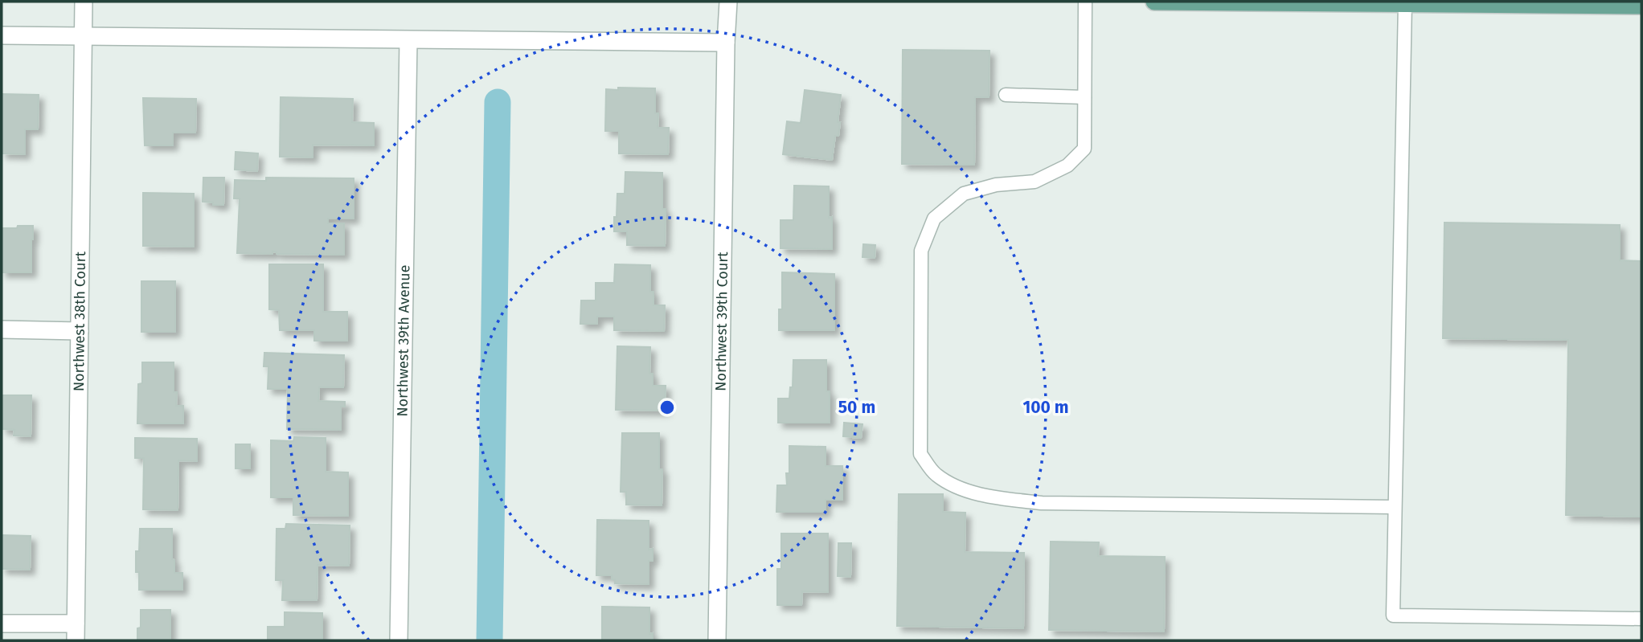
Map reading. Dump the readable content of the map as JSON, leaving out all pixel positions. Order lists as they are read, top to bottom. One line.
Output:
{"streets":{"street":["Northwest 38th Court","Northwest 39th Court","Northwest 39th Avenue"]},"rings":["50 m","100 m"]}
